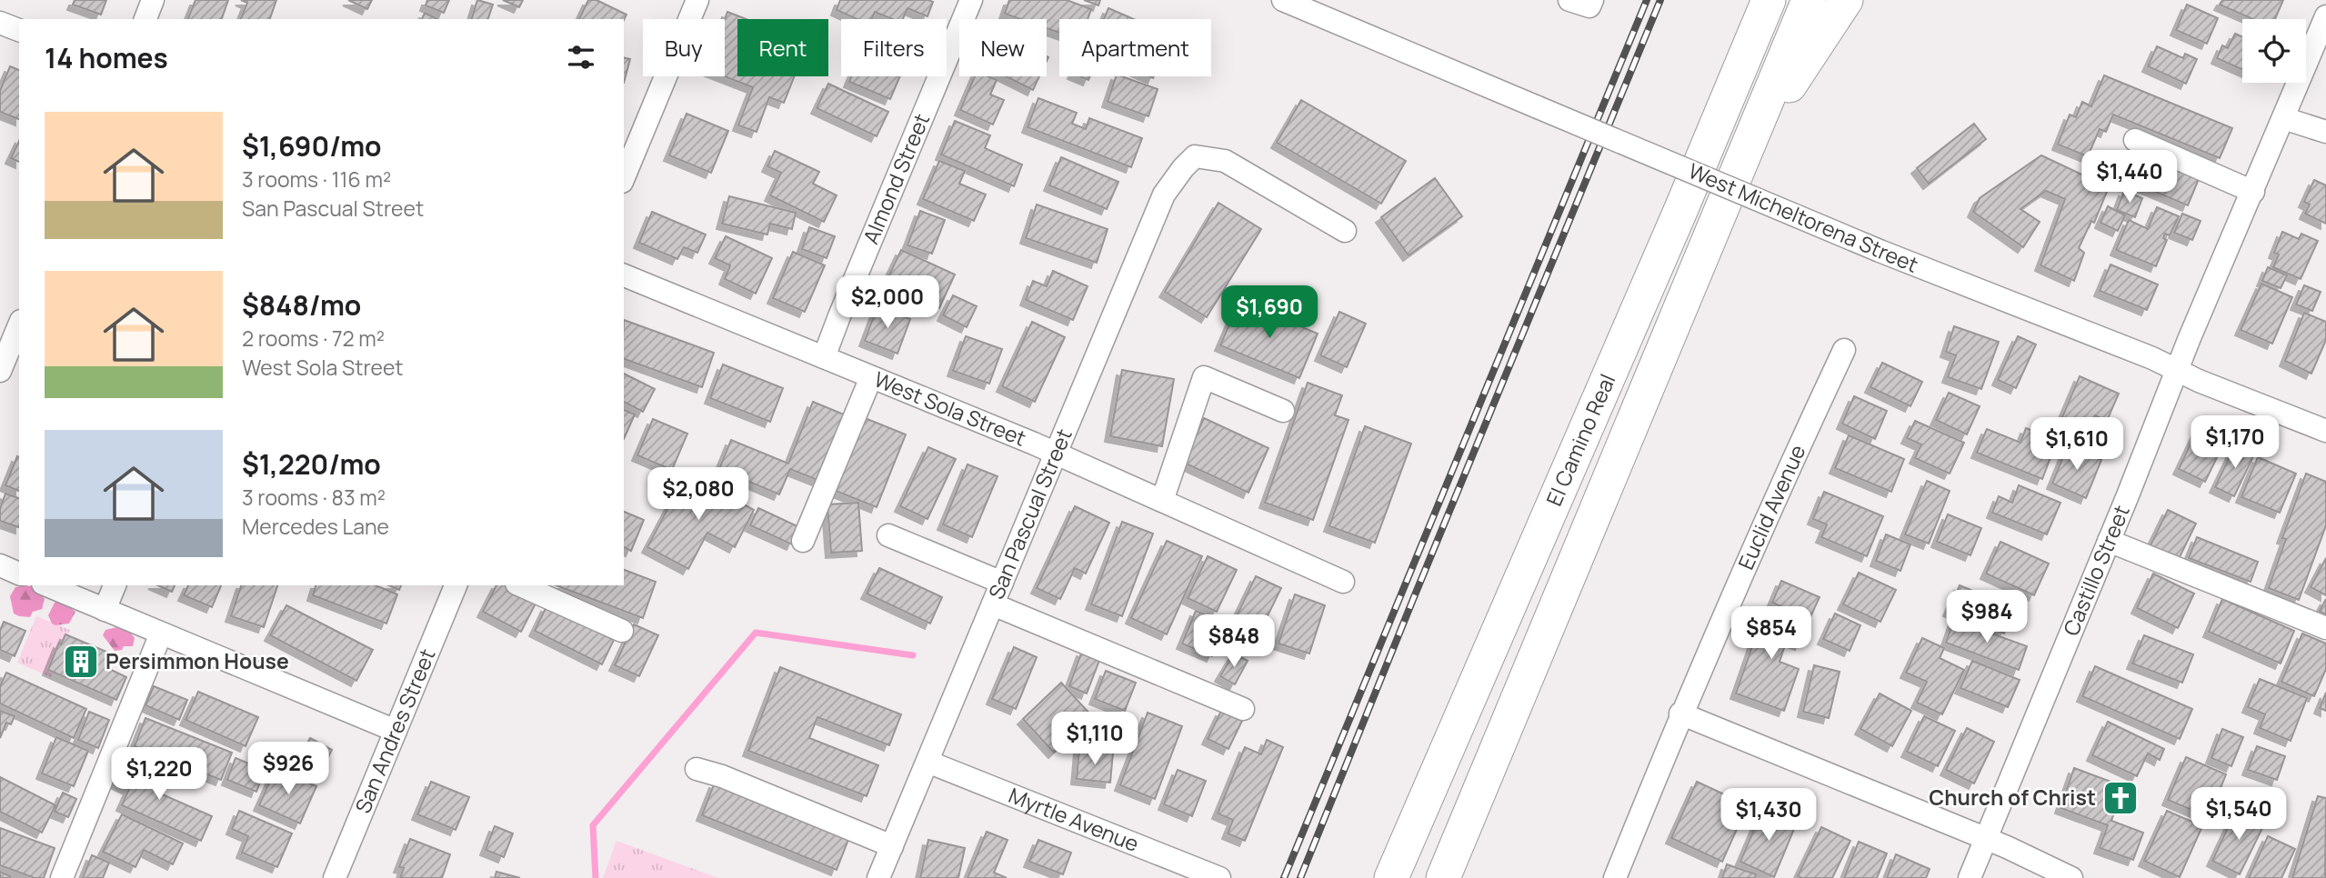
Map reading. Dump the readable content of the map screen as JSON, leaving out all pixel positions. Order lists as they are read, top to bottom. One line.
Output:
{"streets":{"highway":["El Camino Real"],"street":["Almond Street","West Micheltorena Street","West Sola Street","Euclid Avenue","San Pascual Street","Castillo Street","San Andres Street","Myrtle Avenue"]},"crossings":[["Almond Street","West Sola Street"],["West Micheltorena Street","Castillo Street"],["West Sola Street","San Pascual Street"],["San Pascual Street","Myrtle Avenue"]],"places":{"building":["Persimmon House"],"church":["Church of Christ"]},"page":{"chip":["Buy","Rent","Filters","New","Apartment"],"heading":"14 homes","list":[{"name":"$1,690/mo","note":"3 rooms · 116 m² · San Pascual Street"},{"name":"$848/mo","note":"2 rooms · 72 m² · West Sola Street"},{"name":"$1,220/mo","note":"3 rooms · 83 m² · Mercedes Lane"}],"price":["$1,440","$2,000","$1,690","$1,170","$1,610","$2,080","$984","$854","$848","$1,110","$926","$1,220","$1,540","$1,430"]}}
